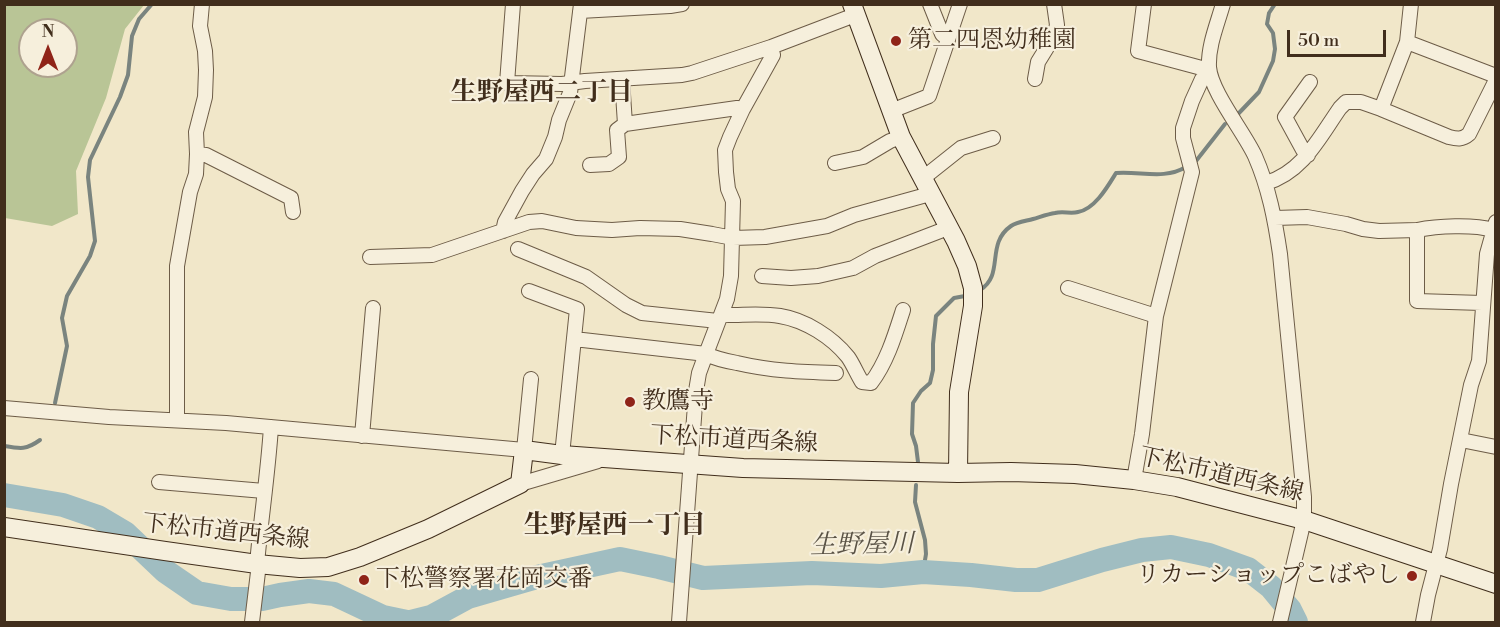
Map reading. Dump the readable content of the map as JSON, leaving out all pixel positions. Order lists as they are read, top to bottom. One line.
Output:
{"streets":{"street":["下松市道西条線"]},"districts":["生野屋西二丁目","生野屋西一丁目"],"water":["生野屋川"],"places":["第二四恩幼稚園","教鷹寺","リカーショップこばやし","下松警察署花岡交番"],"scale_bar":"50 m","north":"top"}
